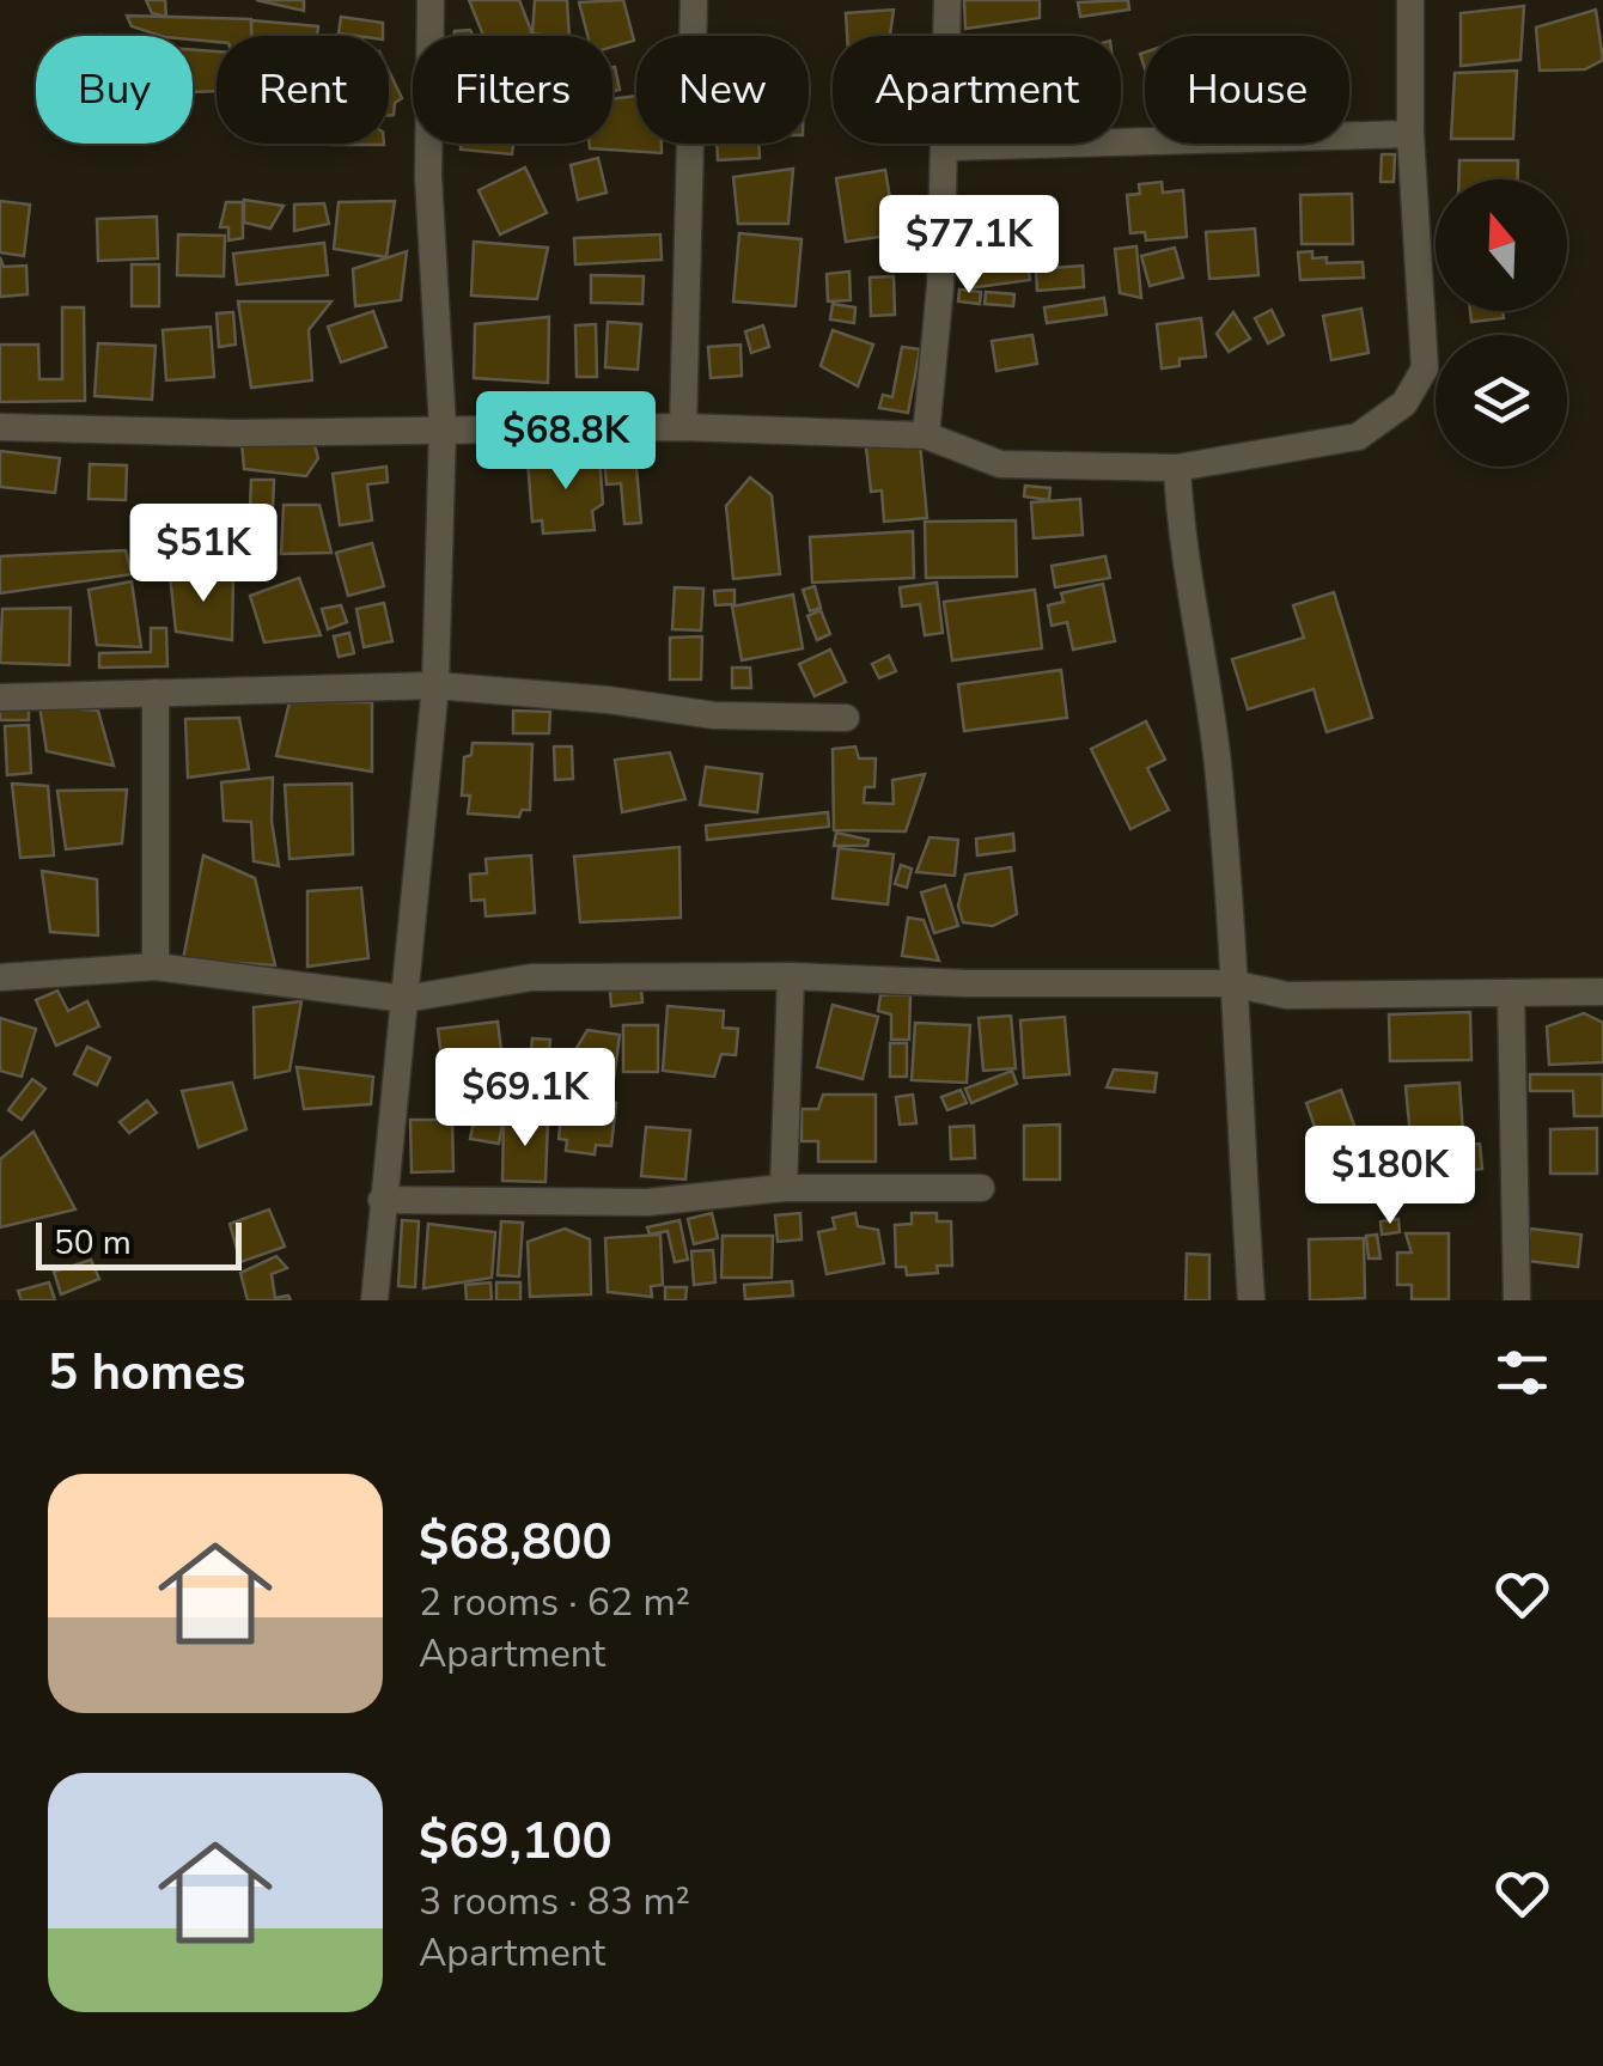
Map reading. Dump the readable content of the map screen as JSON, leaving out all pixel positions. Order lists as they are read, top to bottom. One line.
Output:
{"scale_bar":"50 m","north":"top","page":{"chip":["Buy","Rent","Filters","New","Apartment","House"],"price":["$77.1K","$68.8K","$51K","$69.1K","$180K"],"scale":"50 m","heading":"5 homes","list":[{"name":"$68,800","note":"2 rooms · 62 m² · Apartment"},{"name":"$69,100","note":"3 rooms · 83 m² · Apartment"}]}}
